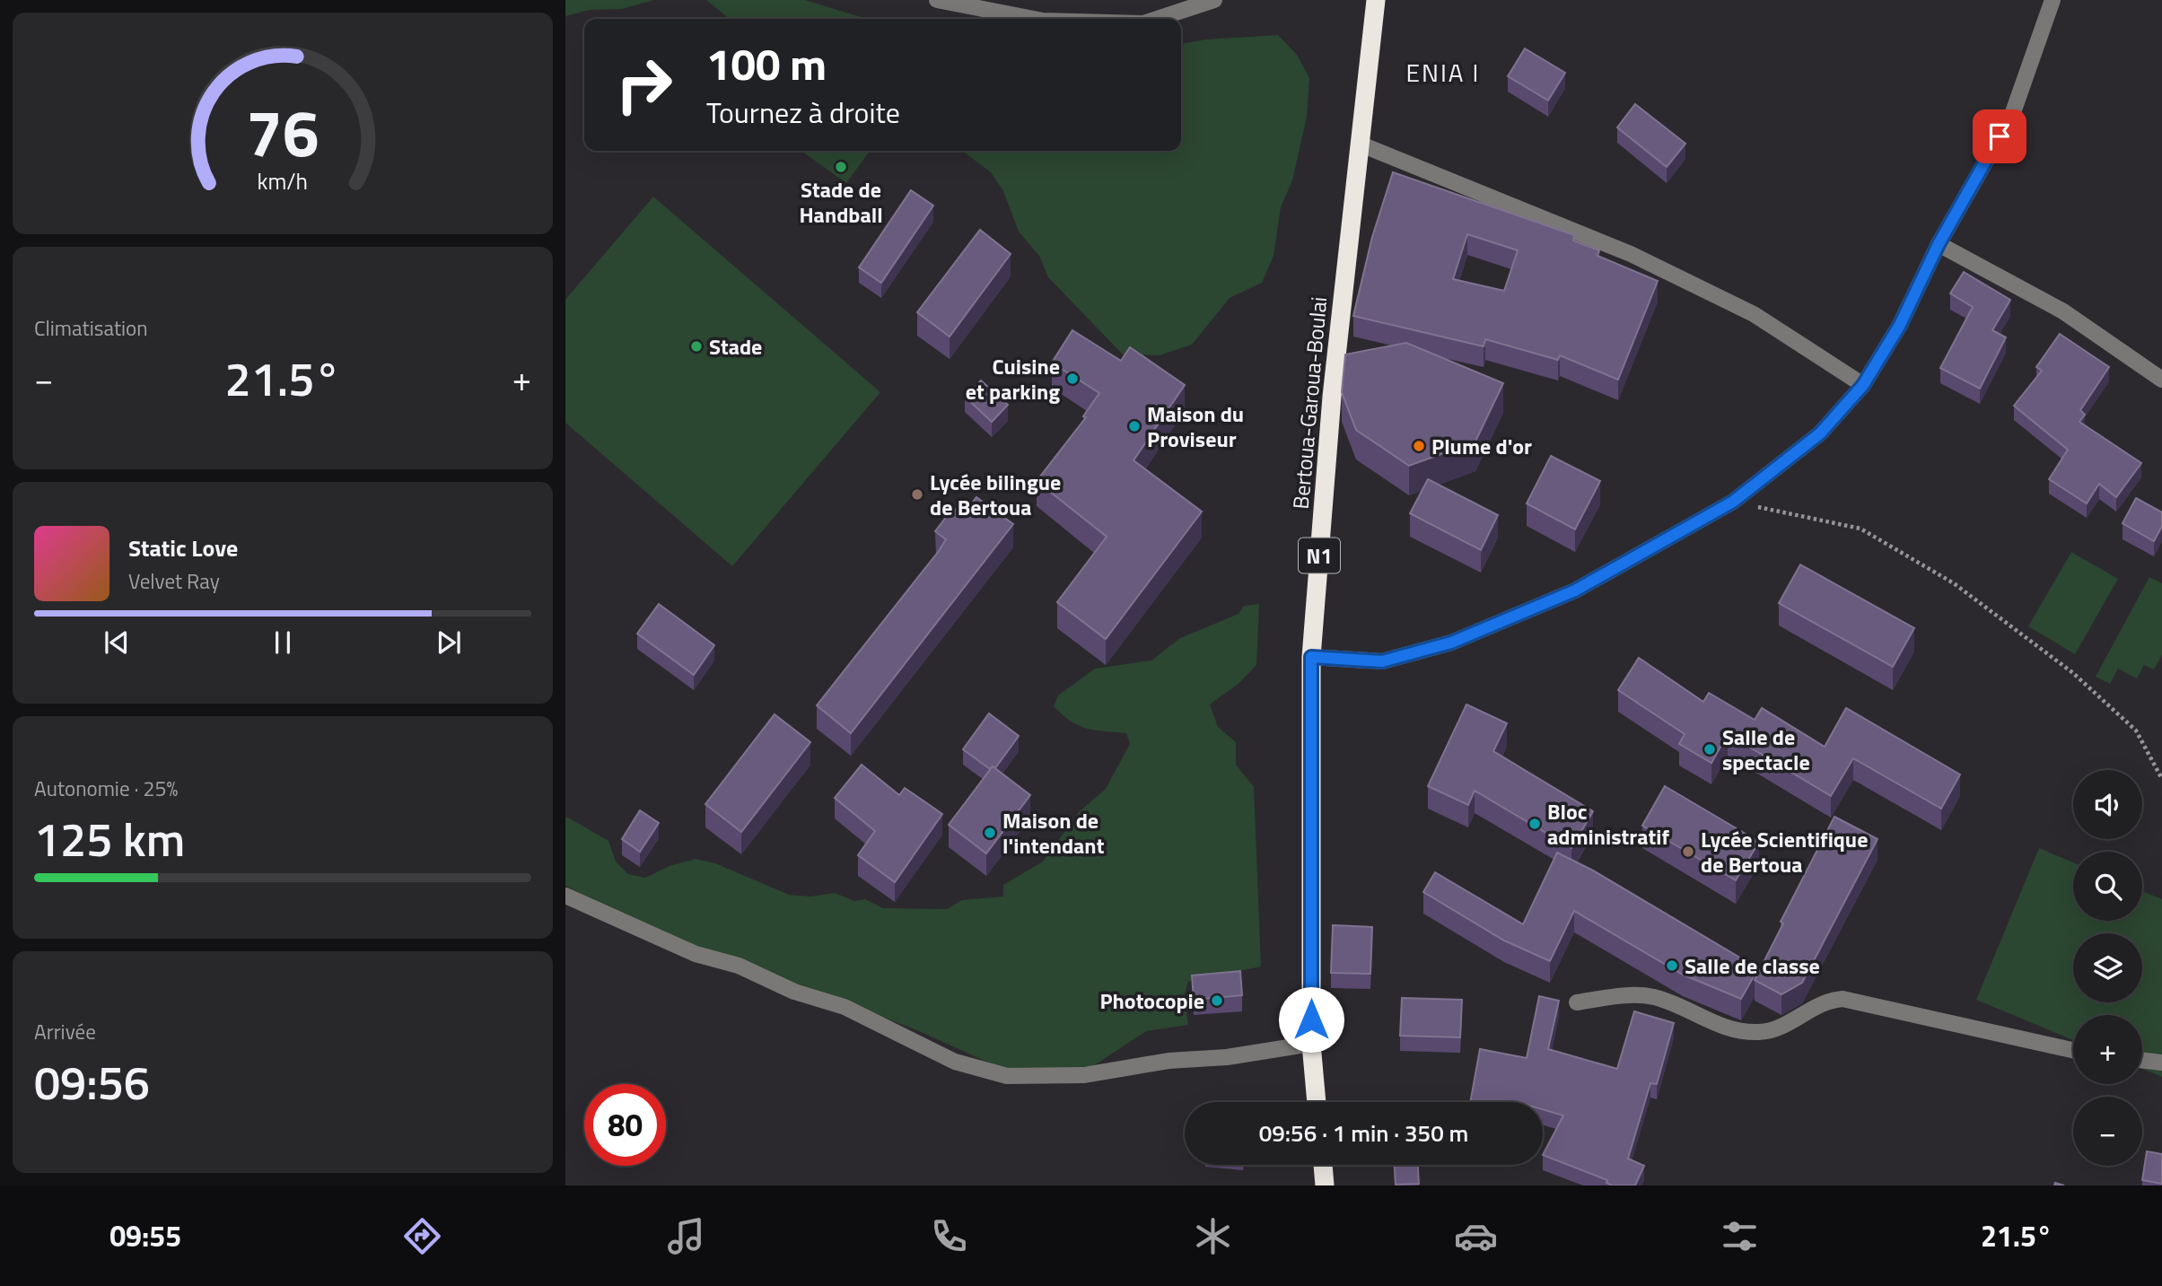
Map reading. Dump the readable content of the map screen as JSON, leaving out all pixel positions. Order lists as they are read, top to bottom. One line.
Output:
{"streets":{"highway":["Bertoua-Garoua-Boulai","N1"]},"districts":["ENIA I"],"places":["Stade de Handball","Stade","Cuisine et parking","Maison du Proviseur","Plume d'or","Lycée bilingue de Bertoua","Salle de spectacle","Bloc administratif","Maison de l'intendant","Lycée Scientifique de Bertoua","Salle de classe","Photocopie"],"page":{"turn":["100 m","Tournez à droite"],"tile":["Climatisation",["Autonomie · 25%","125 km"],["Arrivée","09:56"]],"heat":["−","21.5°","+"],"song":["Static Love","Velvet Ray"],"map_buttons":["+","−"],"limit":"80","trip":"09:56 · 1 min · 350 m","tabs":["09:55","21.5°"],"gauge":["76","km/h"]}}
